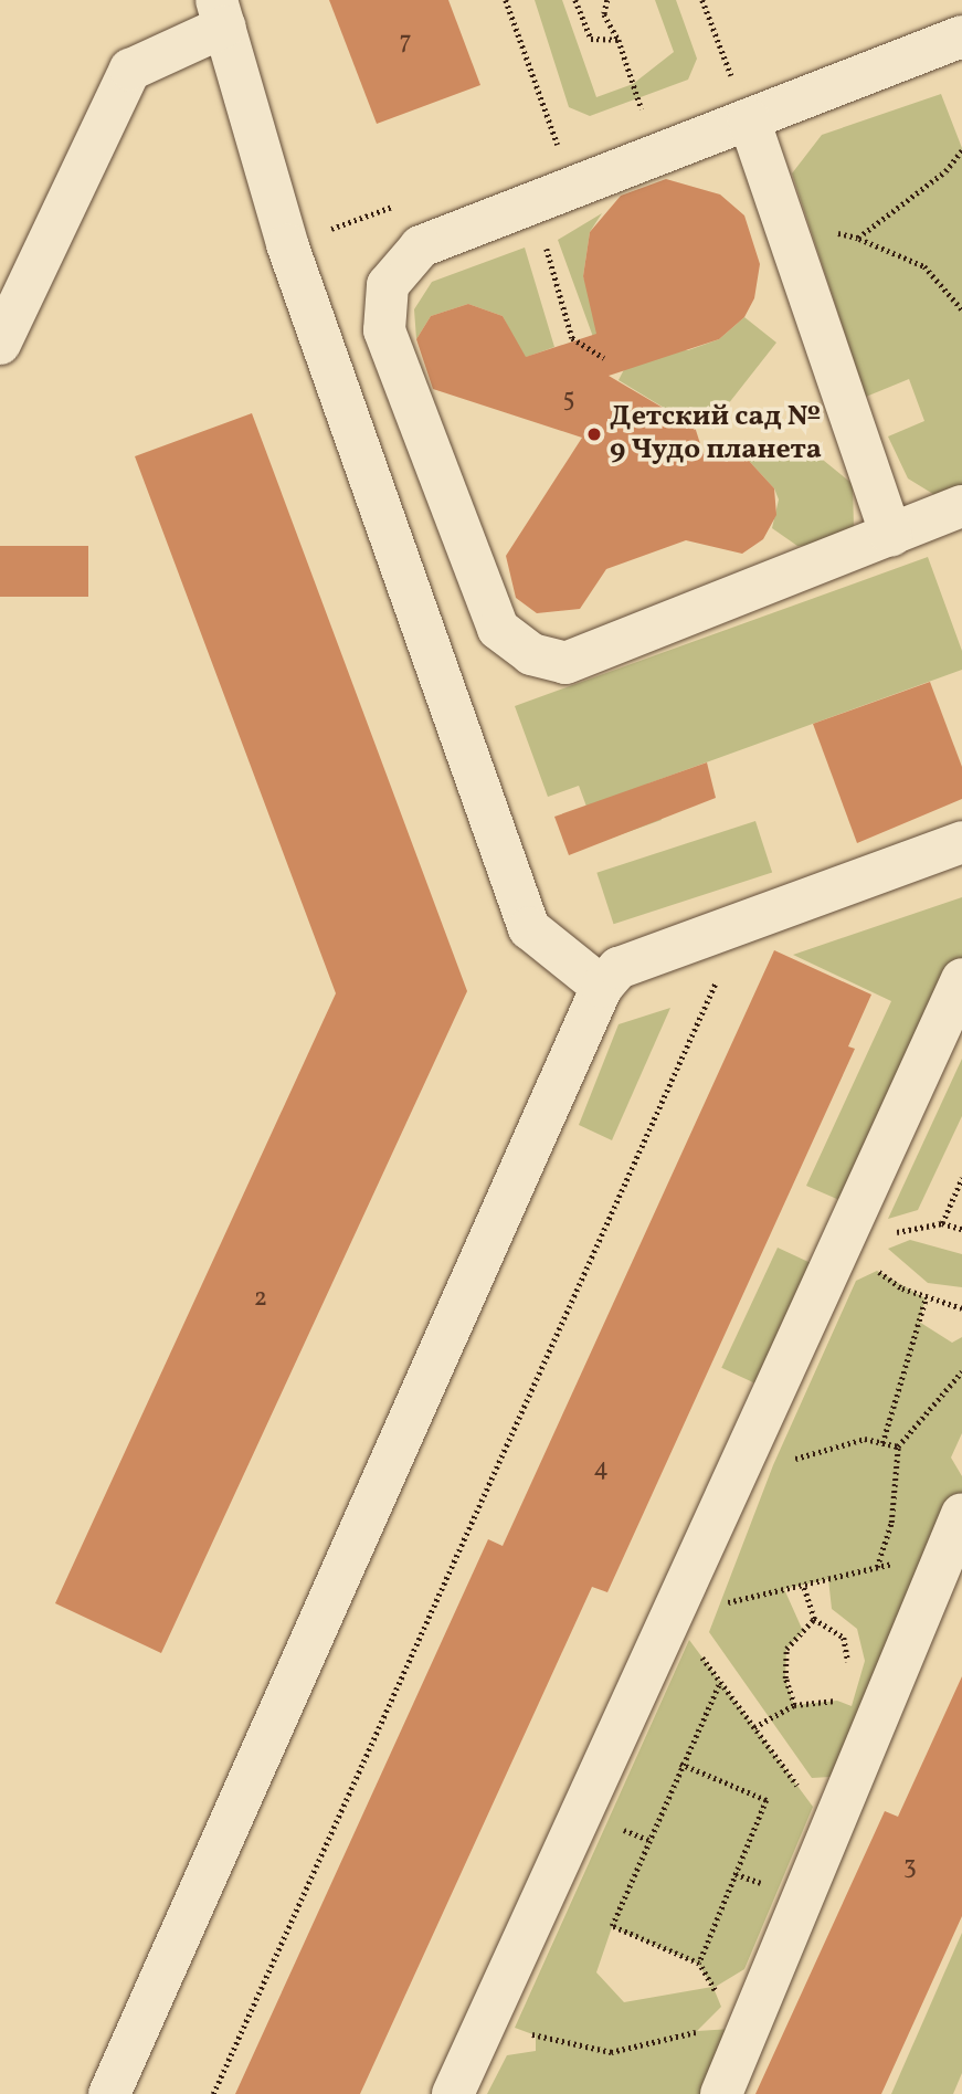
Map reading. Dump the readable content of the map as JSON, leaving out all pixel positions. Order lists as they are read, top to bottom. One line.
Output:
{"places":["Детский сад № 9 Чудо планета"],"house_numbers":["7","5","2","4","3"]}
